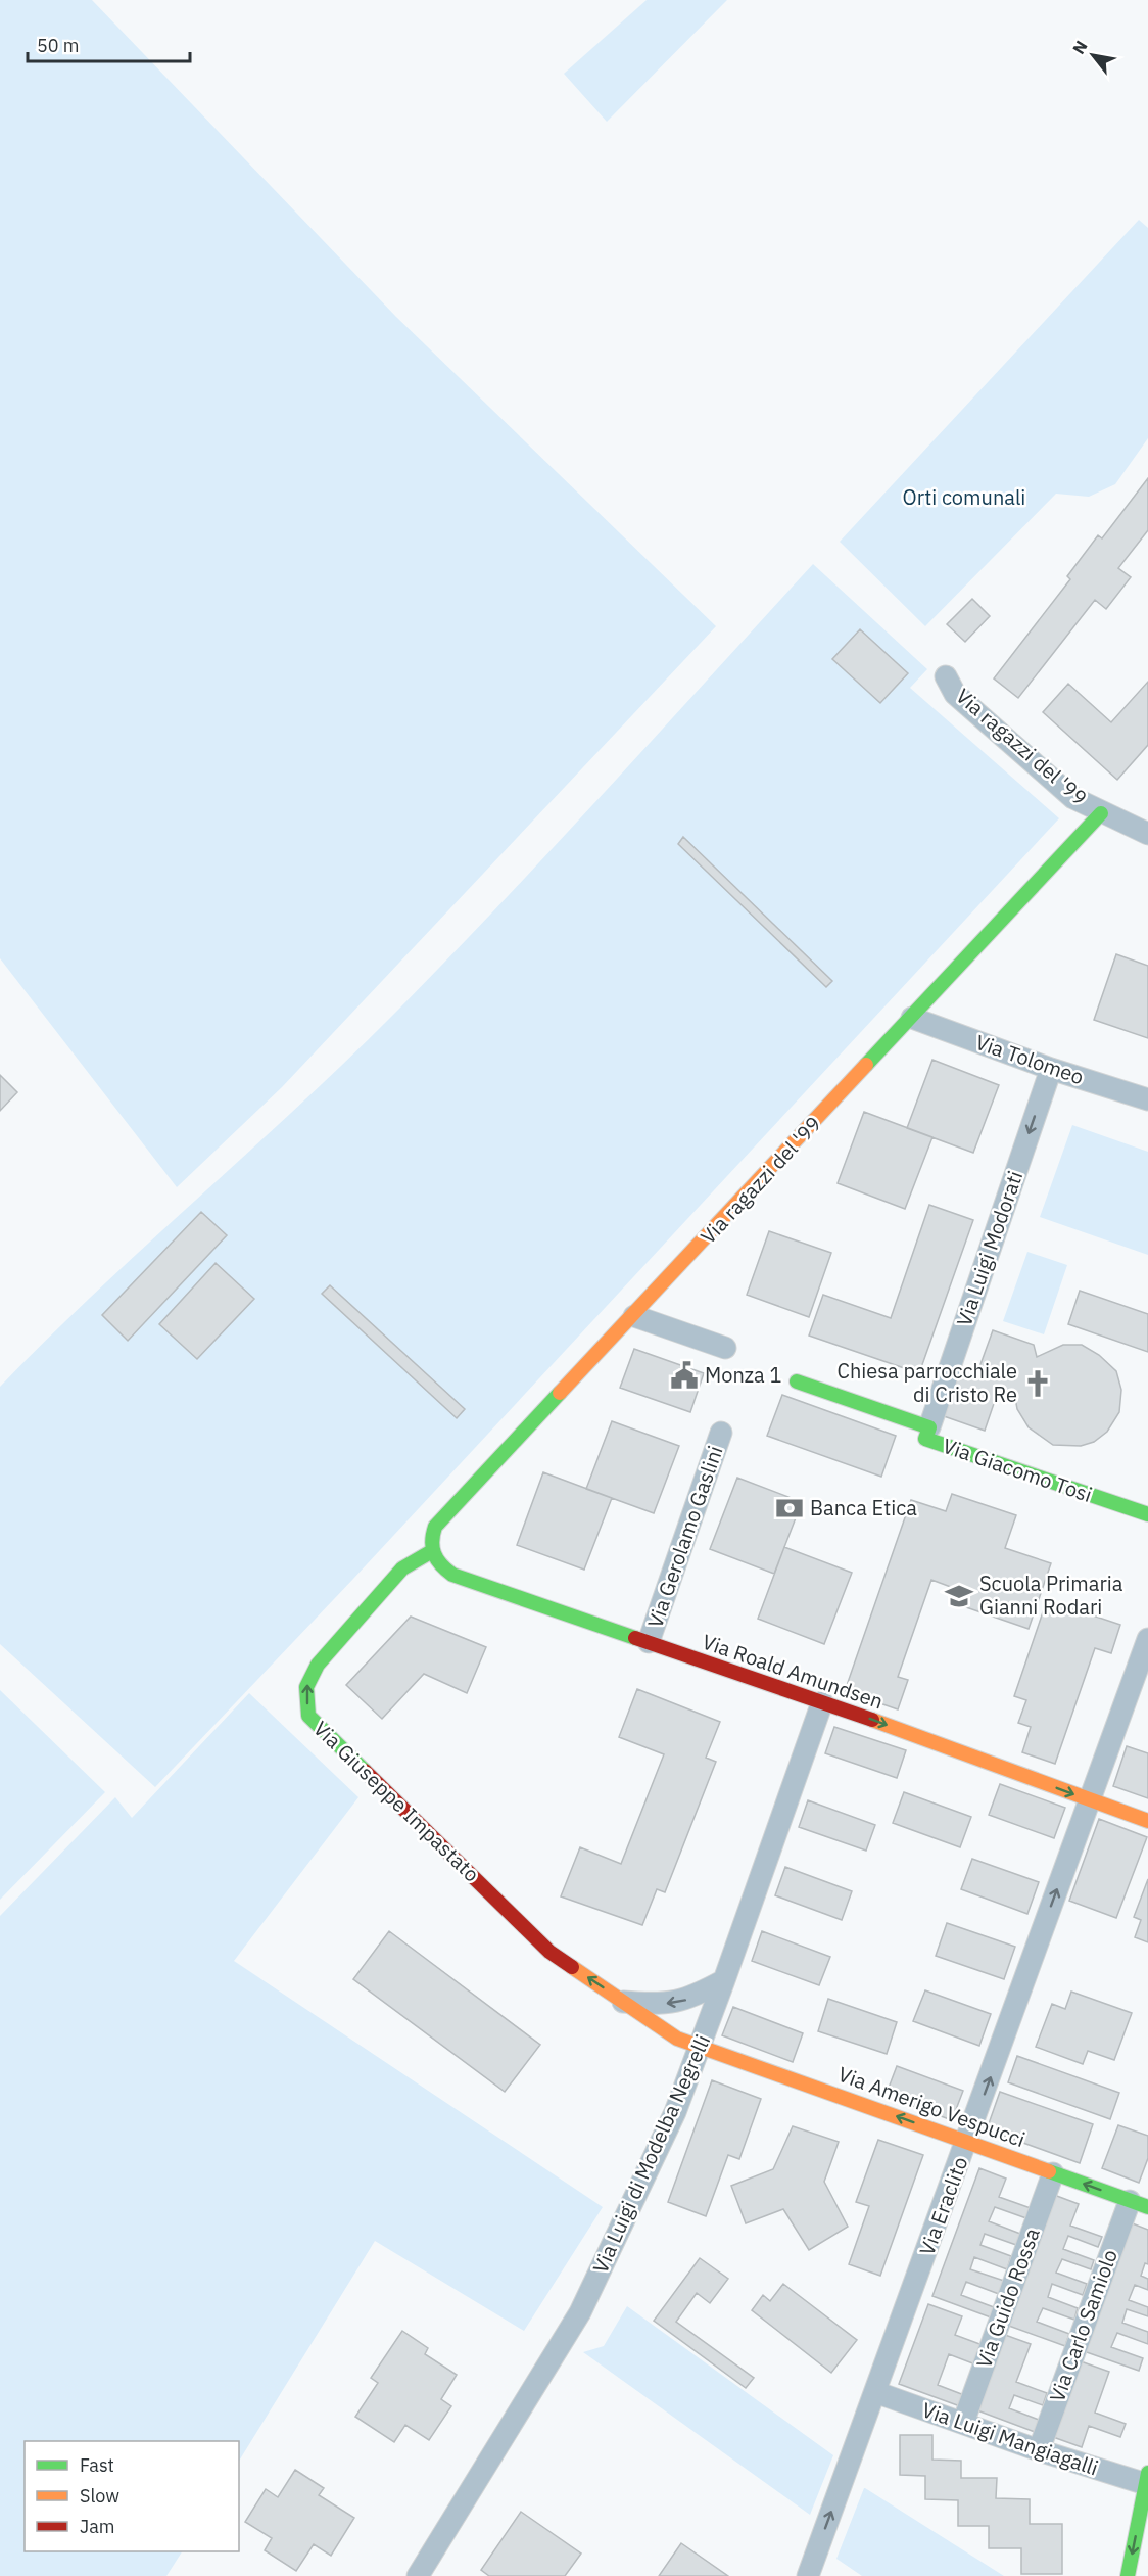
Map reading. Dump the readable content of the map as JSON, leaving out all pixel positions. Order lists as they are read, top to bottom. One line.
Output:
{"streets":{"street":["Via ragazzi del '99","Via Tolomeo","Via Luigi Modorati","Via Giacomo Tosi","Via Gerolamo Gaslini","Via Roald Amundsen","Via Giuseppe Impastato","Via Amerigo Vespucci","Via Luigi di Modelba Negrelli","Via Eraclito","Via Guido Rossa","Via Carlo Samiolo","Via Luigi Mangiagalli"]},"crossings":[["Via ragazzi del '99","Via Tolomeo"],["Via ragazzi del '99","Via Roald Amundsen"],["Via ragazzi del '99","Via Giuseppe Impastato"],["Via Tolomeo","Via Luigi Modorati"],["Via Luigi Modorati","Via Giacomo Tosi"],["Via Gerolamo Gaslini","Via Roald Amundsen"],["Via Roald Amundsen","Via Giuseppe Impastato"],["Via Roald Amundsen","Via Luigi di Modelba Negrelli"],["Via Roald Amundsen","Via Eraclito"],["Via Giuseppe Impastato","Via Amerigo Vespucci"],["Via Giuseppe Impastato","Via Luigi di Modelba Negrelli"],["Via Amerigo Vespucci","Via Luigi di Modelba Negrelli"],["Via Amerigo Vespucci","Via Eraclito"],["Via Amerigo Vespucci","Via Guido Rossa"],["Via Amerigo Vespucci","Via Carlo Samiolo"],["Via Eraclito","Via Luigi Mangiagalli"],["Via Guido Rossa","Via Luigi Mangiagalli"],["Via Carlo Samiolo","Via Luigi Mangiagalli"]],"one_way":["Via Luigi Modorati","Via Roald Amundsen","Via Amerigo Vespucci","Via Eraclito"],"parks":["Orti comunali"],"places":{"public building":["Monza 1"],"church":["Chiesa parrocchiale di Cristo Re"],"bank":["Banca Etica"],"school or university":["Scuola Primaria Gianni Rodari"]},"legend":["Fast","Slow","Jam"],"scale_bar":"50 m","north":"top left"}
